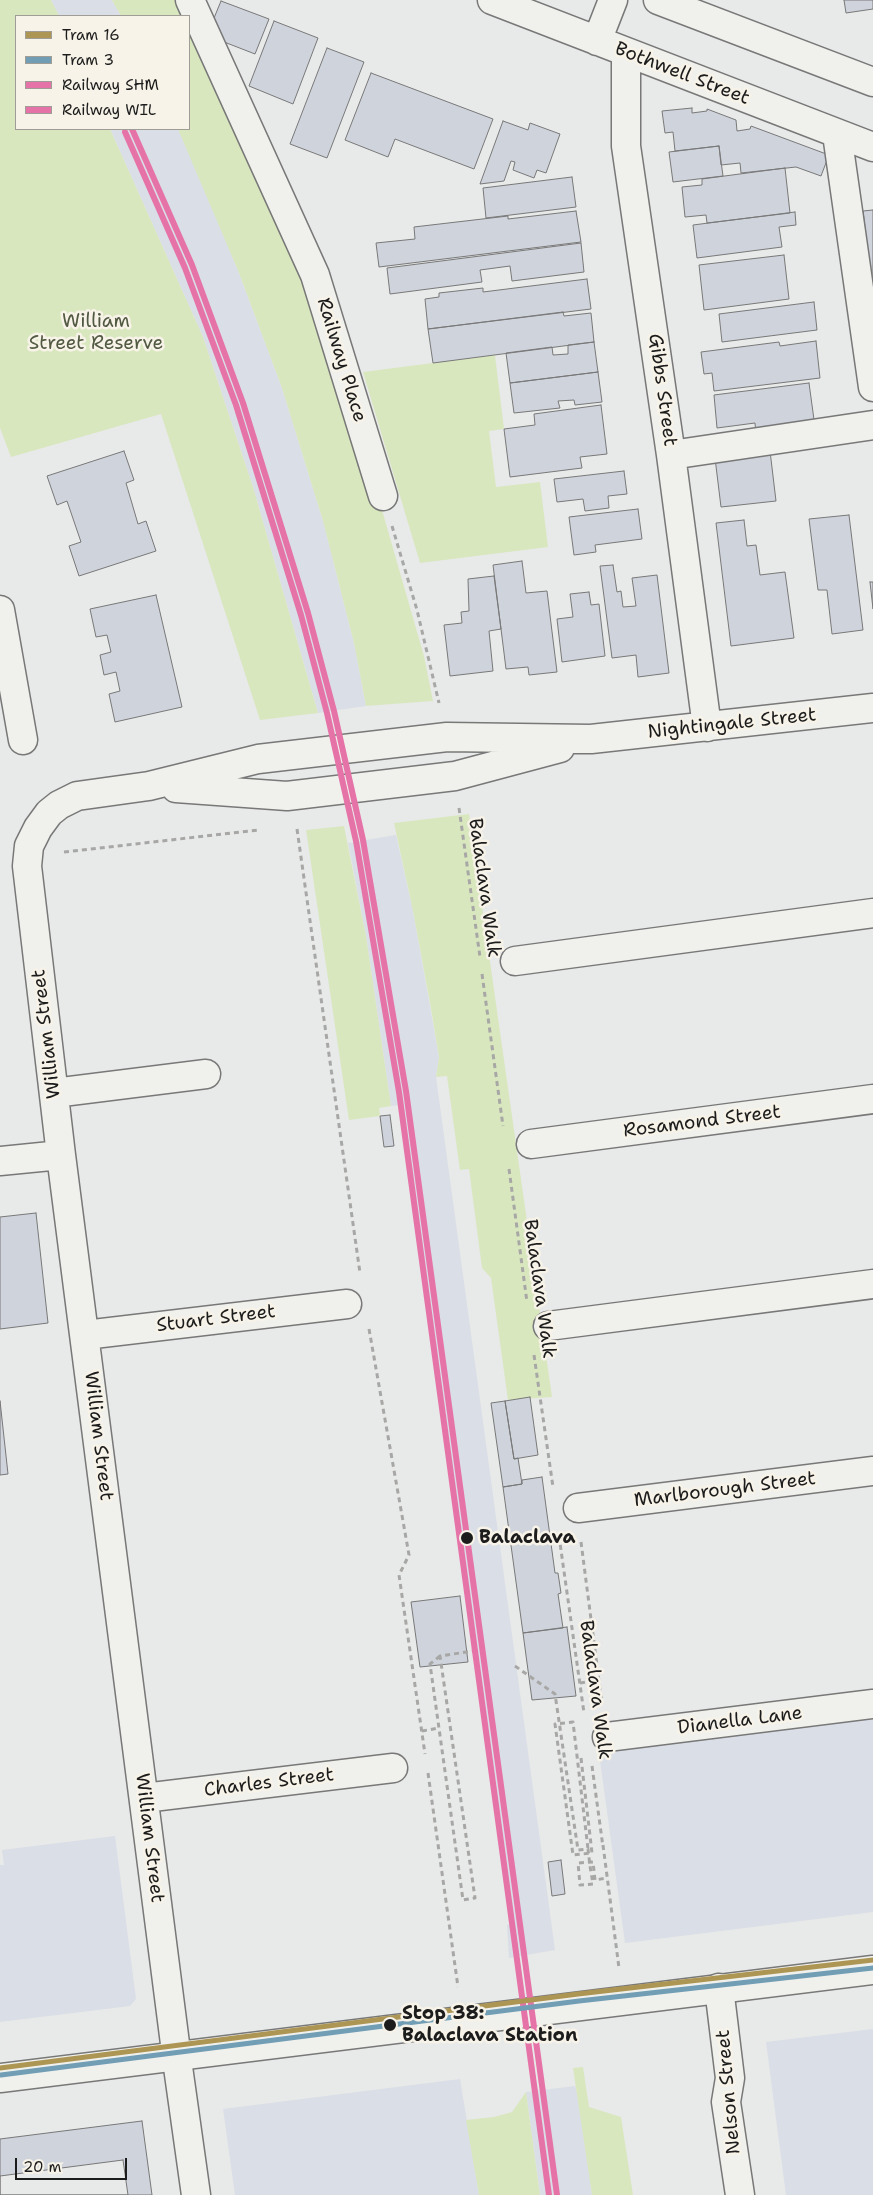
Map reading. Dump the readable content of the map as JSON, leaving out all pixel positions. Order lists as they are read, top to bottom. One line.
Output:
{"streets":{"street":["Bothwell Street","Railway Place","Gibbs Street","Nightingale Street","William Street","Rosamond Street","Stuart Street","Marlborough Street","Dianella Lane","Charles Street","Nelson Street"],"path":["Balaclava Walk"]},"crossings":[["Bothwell Street","Gibbs Street"],["Gibbs Street","Nightingale Street"],["Nightingale Street","Balaclava Walk"],["Nightingale Street","William Street"],["Balaclava Walk","Dianella Lane"],["William Street","Stuart Street"],["William Street","Charles Street"]],"parks":["William Street Reserve"],"places":["Balaclava","Stop 38: Balaclava Station"],"lines":["rail line SHM","rail line WIL","tram line 16","tram line 3"],"legend":["Tram 16","Tram 3","Railway SHM","Railway WIL"],"scale_bar":"20 m"}
